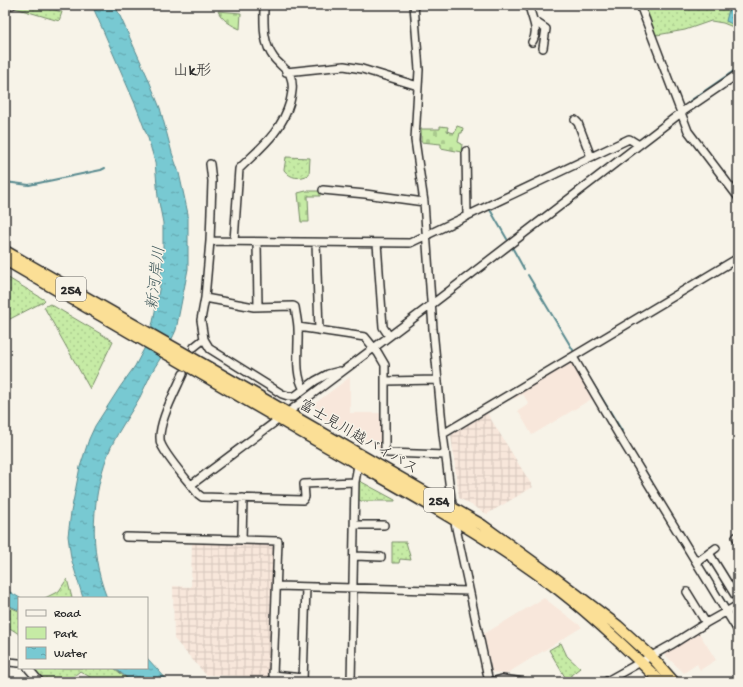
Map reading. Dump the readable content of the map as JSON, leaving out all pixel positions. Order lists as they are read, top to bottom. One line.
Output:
{"streets":{"highway":["254","富士見川越バイパス"]},"districts":["山k形"],"water":["新河岸川"],"legend":["Road","Park","Water"]}
